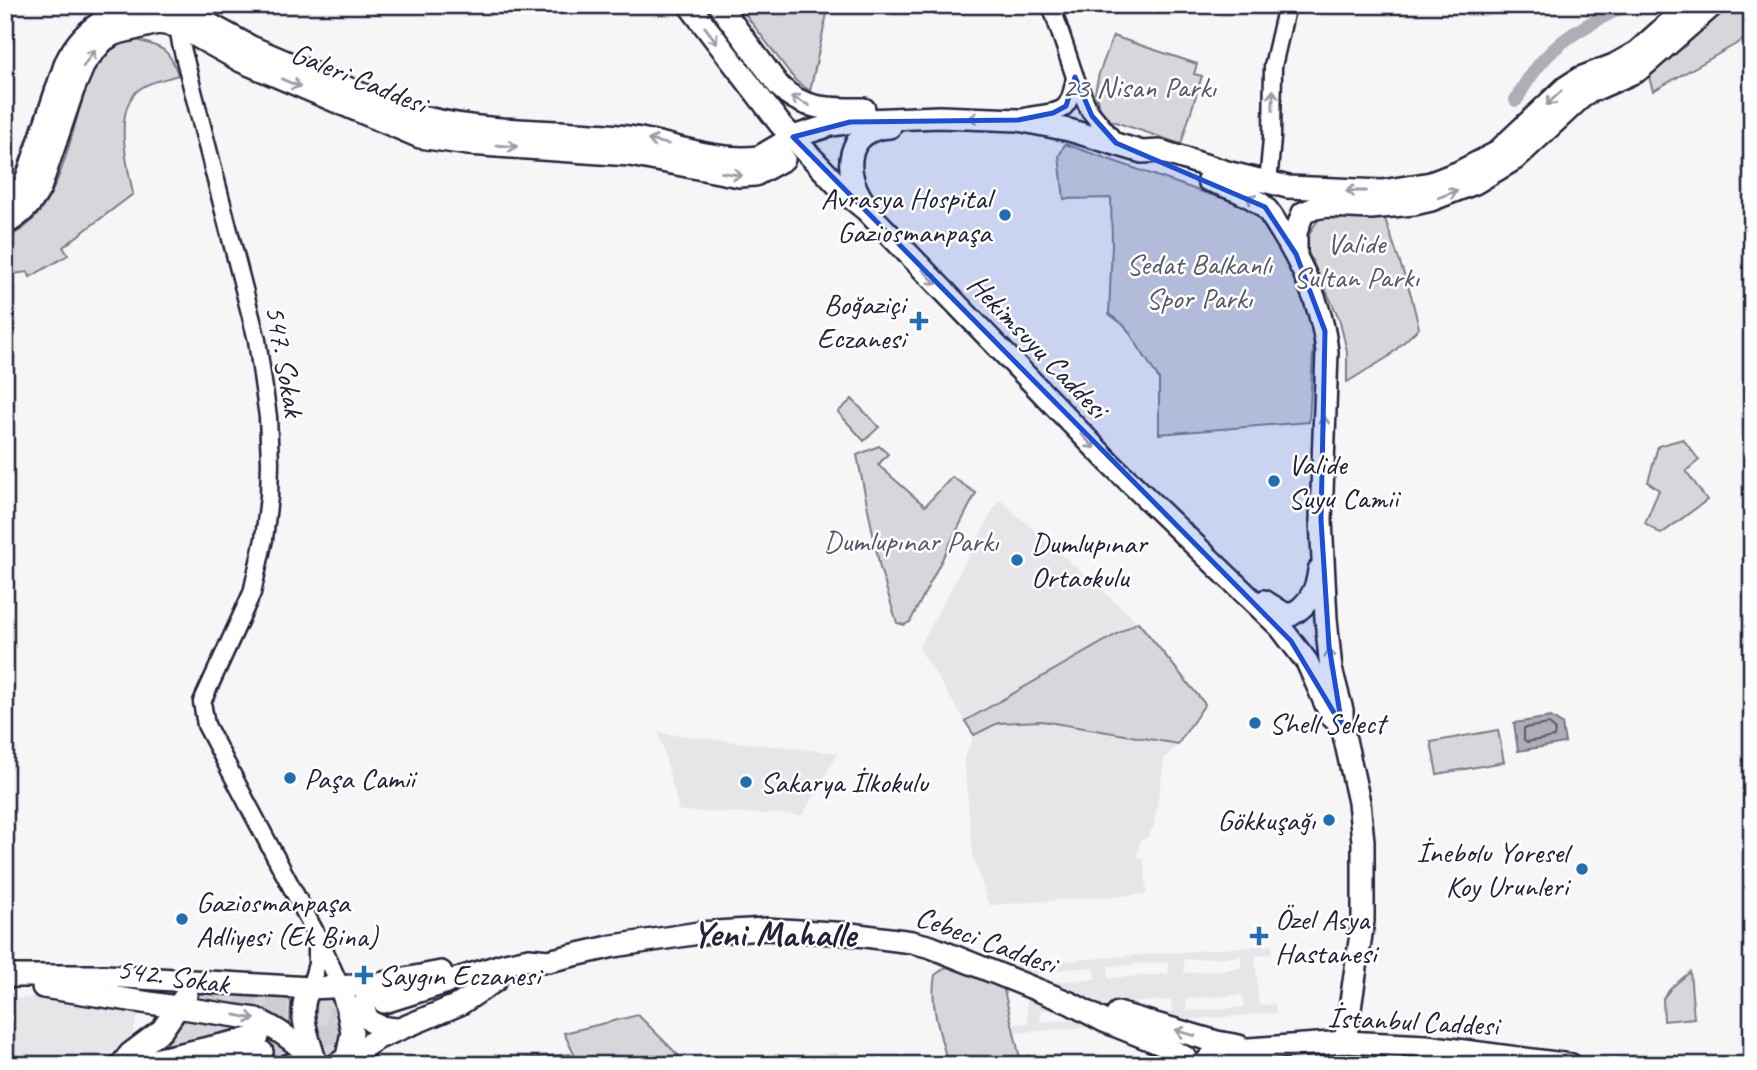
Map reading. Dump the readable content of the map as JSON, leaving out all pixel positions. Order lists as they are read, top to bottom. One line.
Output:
{"streets":{"main road":["Galeri Caddesi","Hekimsuyu Caddesi","Cebeci Caddesi","542. Sokak","İstanbul Caddesi"],"street":["547. Sokak"]},"crossings":[["Galeri Caddesi","Hekimsuyu Caddesi"],["Galeri Caddesi","547. Sokak"],["Hekimsuyu Caddesi","İstanbul Caddesi"],["Cebeci Caddesi","542. Sokak"],["Cebeci Caddesi","İstanbul Caddesi"]],"districts":["Yeni Mahalle"],"parks":["23 Nisan Parkı","Valide Sultan Parkı","Sedat Balkanlı Spor Parkı","Dumlupınar Parkı"],"places":{"other":["Avrasya Hospital Gaziosmanpaşa","Valide Suyu Camii","Dumlupınar Ortaokulu","Shell Select","Paşa Camii","Sakarya İlkokulu","Gökkuşağı","İnebolu Yoresel Koy Urunleri","Gaziosmanpaşa Adliyesi (Ek Bina)"],"health":["Boğaziçi Eczanesi","Özel Asya Hastanesi","Saygın Eczanesi"]}}
